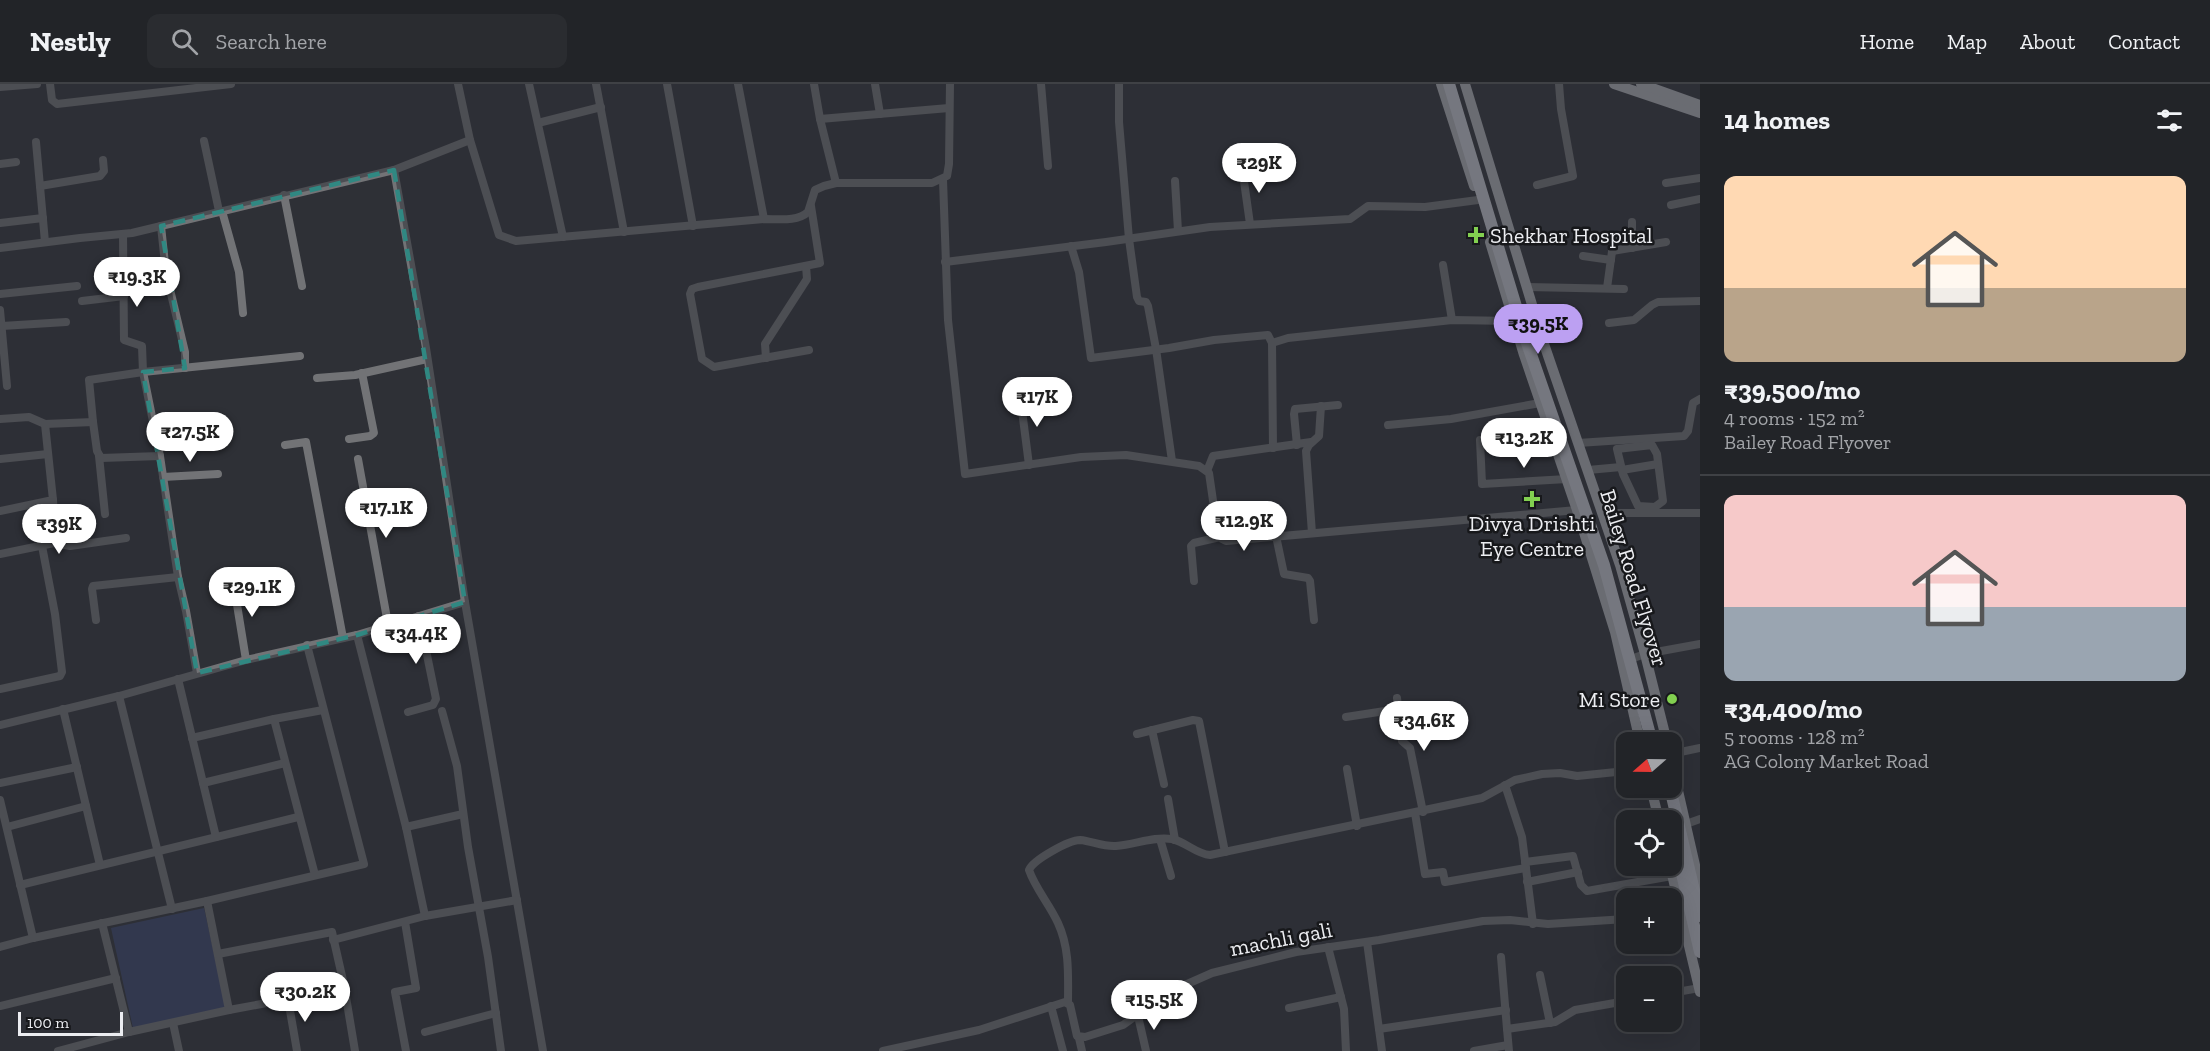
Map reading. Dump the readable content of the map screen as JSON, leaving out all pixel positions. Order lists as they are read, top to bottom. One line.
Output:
{"streets":{"highway":["Bailey Road Flyover"],"street":["machli gali"]},"places":{"health":["Shekhar Hospital","Divya Drishti Eye Centre"],"other":["Mi Store"]},"scale_bar":"100 m","north":"left","page":{"header":"Nestly","search":"Search here","nav":["Home","Map","About","Contact"],"heading":"14 homes","price":["₹29K","₹19.3K","₹39.5K","₹17K","₹27.5K","₹13.2K","₹17.1K","₹12.9K","₹39K","₹29.1K","₹34.4K","₹34.6K","₹30.2K","₹15.5K"],"list":[{"name":"₹39,500/mo","note":"4 rooms · 152 m² · Bailey Road Flyover"},{"name":"₹34,400/mo","note":"5 rooms · 128 m² · AG Colony Market Road"}],"map_buttons":["+","−"],"scale":"100 m"}}
